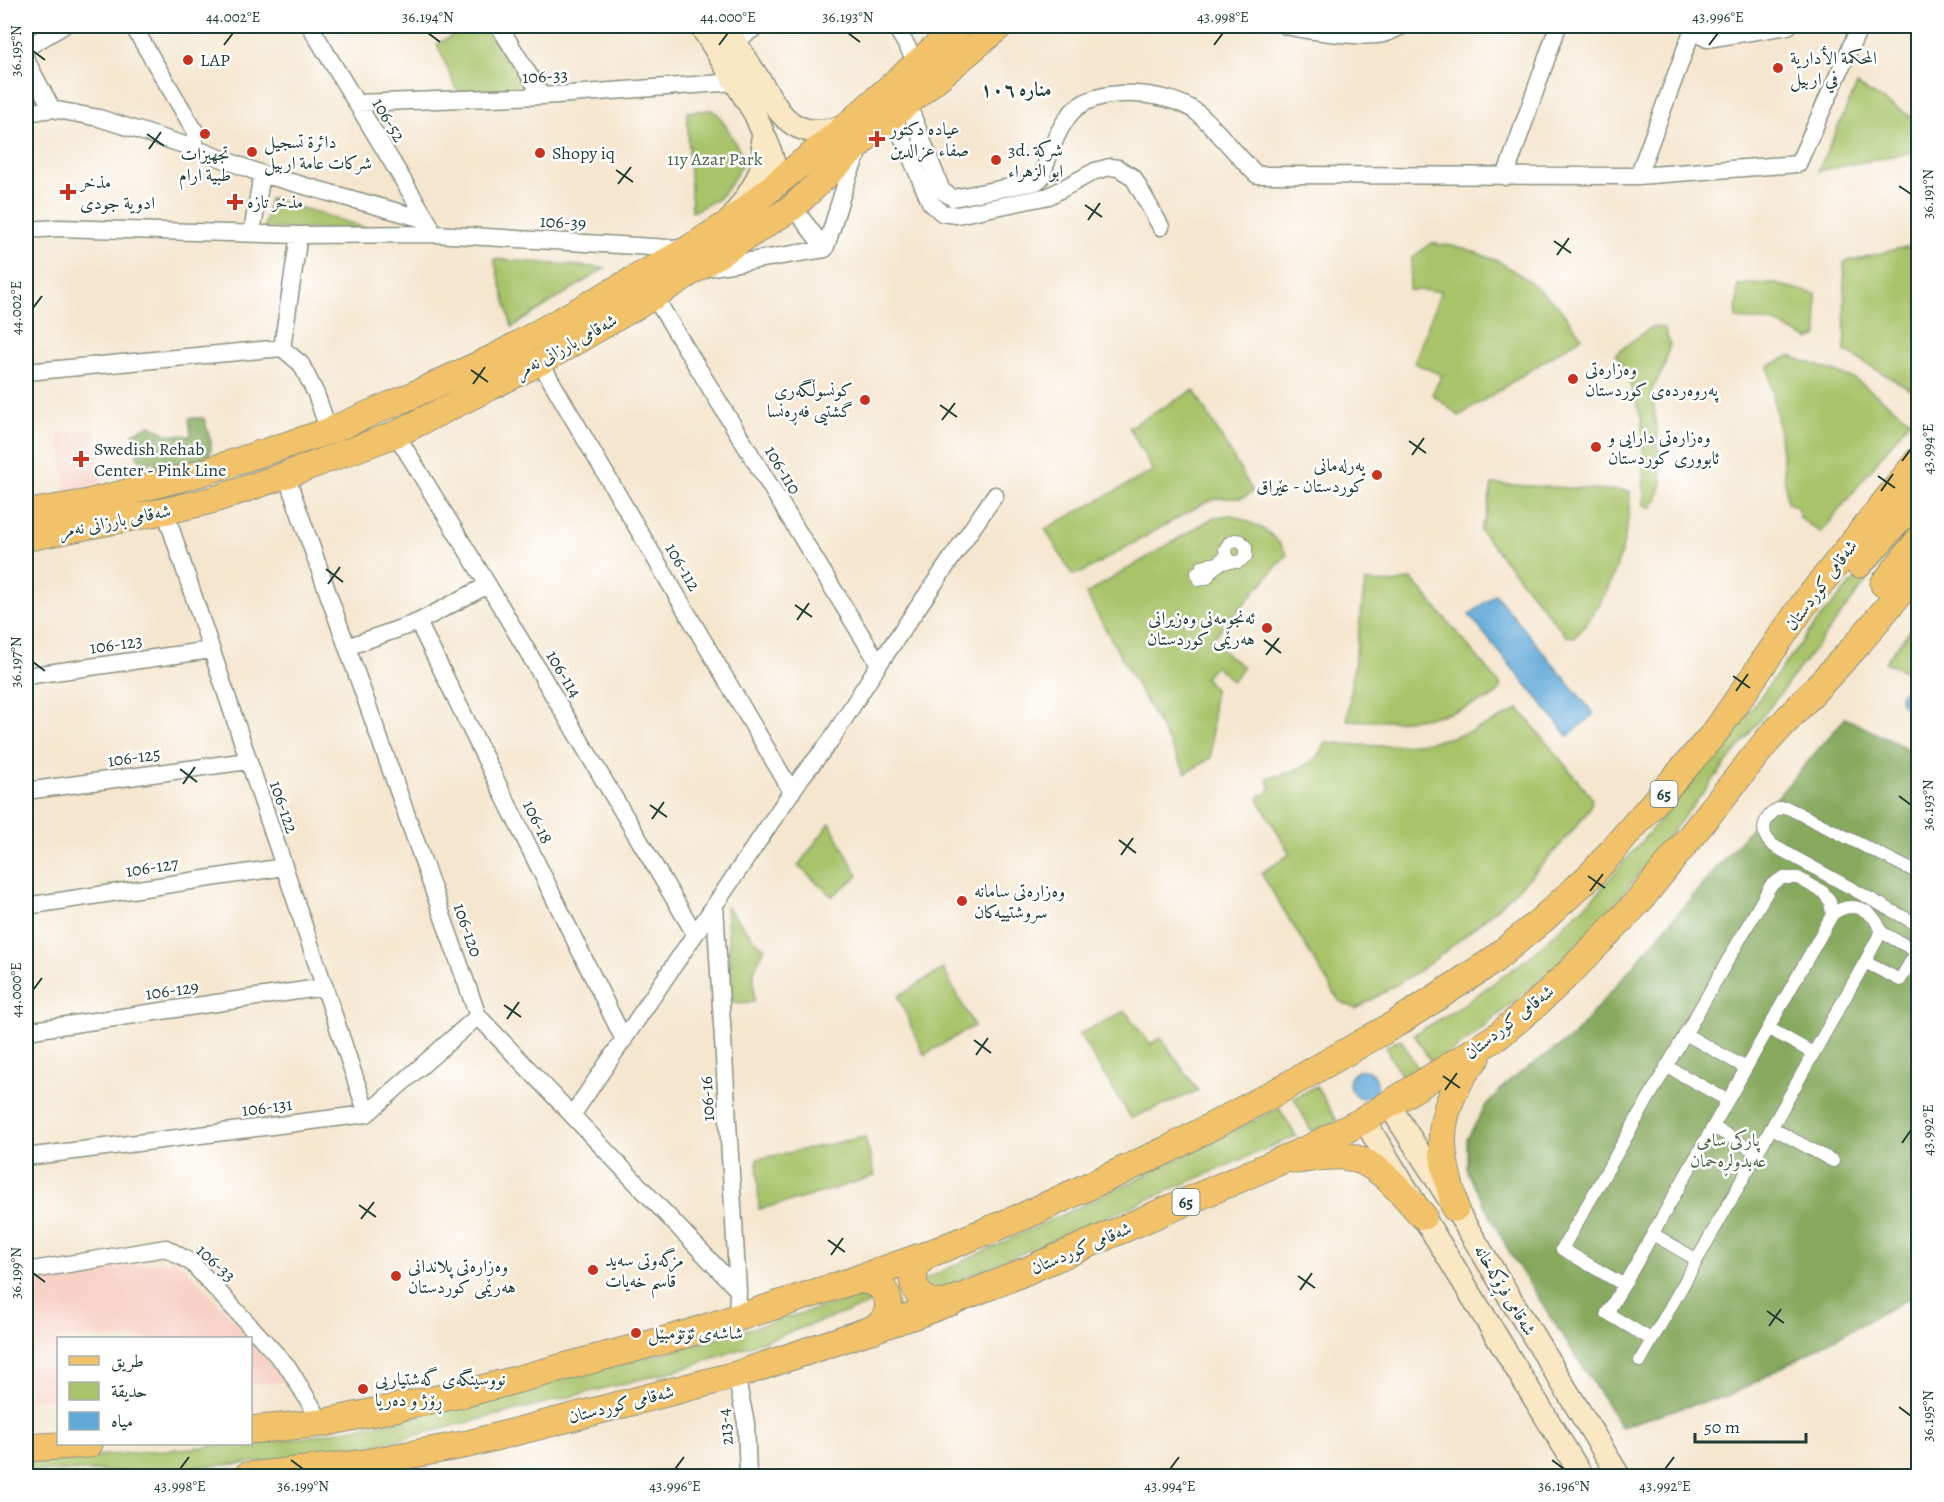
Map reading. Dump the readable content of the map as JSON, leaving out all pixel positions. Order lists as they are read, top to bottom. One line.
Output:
{"streets":{"highway":["شەقامی کوردستان","65"],"main road":["شەقامی بارزانی نەمر","شەقامی فڕۆکەخانە"],"street":["106-33","106-52","106-39","106-110","106-112","106-123","106-114","106-125","106-122","106-18","106-127","106-120","106-129","106-16","106-131","213-4"]},"crossings":[["106-33","106-52"],["106-33","شەقامی کوردستان"],["106-52","106-39"],["106-39","شەقامی بارزانی نەمر"],["شەقامی بارزانی نەمر","106-110"],["شەقامی بارزانی نەمر","106-112"],["شەقامی بارزانی نەمر","106-114"],["شەقامی بارزانی نەمر","106-122"],["شەقامی بارزانی نەمر","106-120"],["شەقامی کوردستان","شەقامی فڕۆکەخانە"],["شەقامی کوردستان","213-4"],["106-123","106-122"],["106-125","106-122"],["106-122","106-127"],["106-122","106-129"],["106-122","106-131"],["106-120","106-16"]],"districts":["منارە ١٠٦"],"parks":["11y Azar Park","پارکی سامی عەبدولڕەحمان"],"places":{"other":["LAP","المحكمة الٲدارية في اربيل","تجهيزات طبية ارام","دائرة تسجيل شركات عامة اربيل","Shopy iq","3d. شركة ابو الزهراء","وەزارەتی پەروەردەی کوردستان","کونسوڵگەری گشتیی فەڕەنسا","وەزارەتی دارایی و ئابووری کوردستان","پەرلەمانی کوردستان - عێراق","ئەنجومەنی وەزیرانی هەرێمی کوردستان","وەزارەتی سامانە سروشتییەکان","مزگەوتی سەید قاسم خەیات","وەزارەتی پلاندانی هەرێمی کوردستان","شاشەی ئۆتۆمبێل","نووسینگەی گەشتیاریی ڕۆژ و دەریا"],"health":["عياده دكتور صفاء عزالدين","مذخر ادوية جودى","مذخر تازه","Swedish Rehab Center - Pink Line"]},"legend":["طريق","حديقة","مياه"],"scale_bar":"50 m","coordinates":["44.002°E","36.194°N","44.000°E","36.193°N","43.998°E","43.996°E","36.195°N","36.191°N","43.994°E","36.197°N","43.992°E","36.199°N","36.196°N"]}
